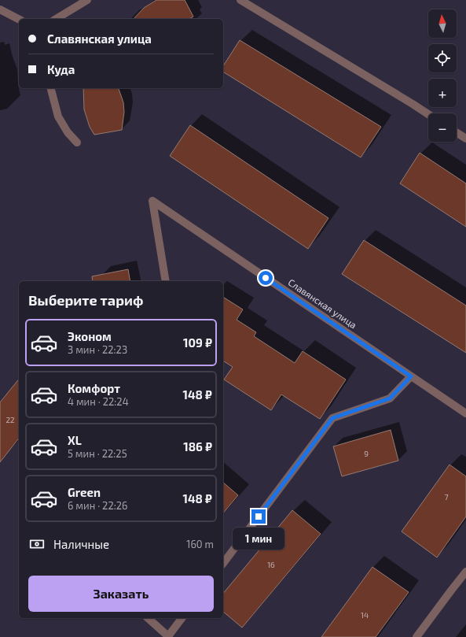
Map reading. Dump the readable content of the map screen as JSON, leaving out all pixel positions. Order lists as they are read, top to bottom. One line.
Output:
{"streets":{"street":["Славянская улица"]},"house_numbers":["22","9","7","16","14"],"north":"top","page":{"map_buttons":["+","−"],"banner":["Славянская улица","Куда"],"heading":"Выберите тариф","list":[{"name":"Эконом","note":"3 мин · 22:23","value":"109 ₽"},{"name":"Комфорт","note":"4 мин · 22:24","value":"148 ₽"},{"name":"XL","note":"5 мин · 22:25","value":"186 ₽"},{"name":"Green","note":"6 мин · 22:26","value":"148 ₽"}],"pay":["Наличные","160 m"],"bubble":"1 мин","buttons":"Заказать"}}
